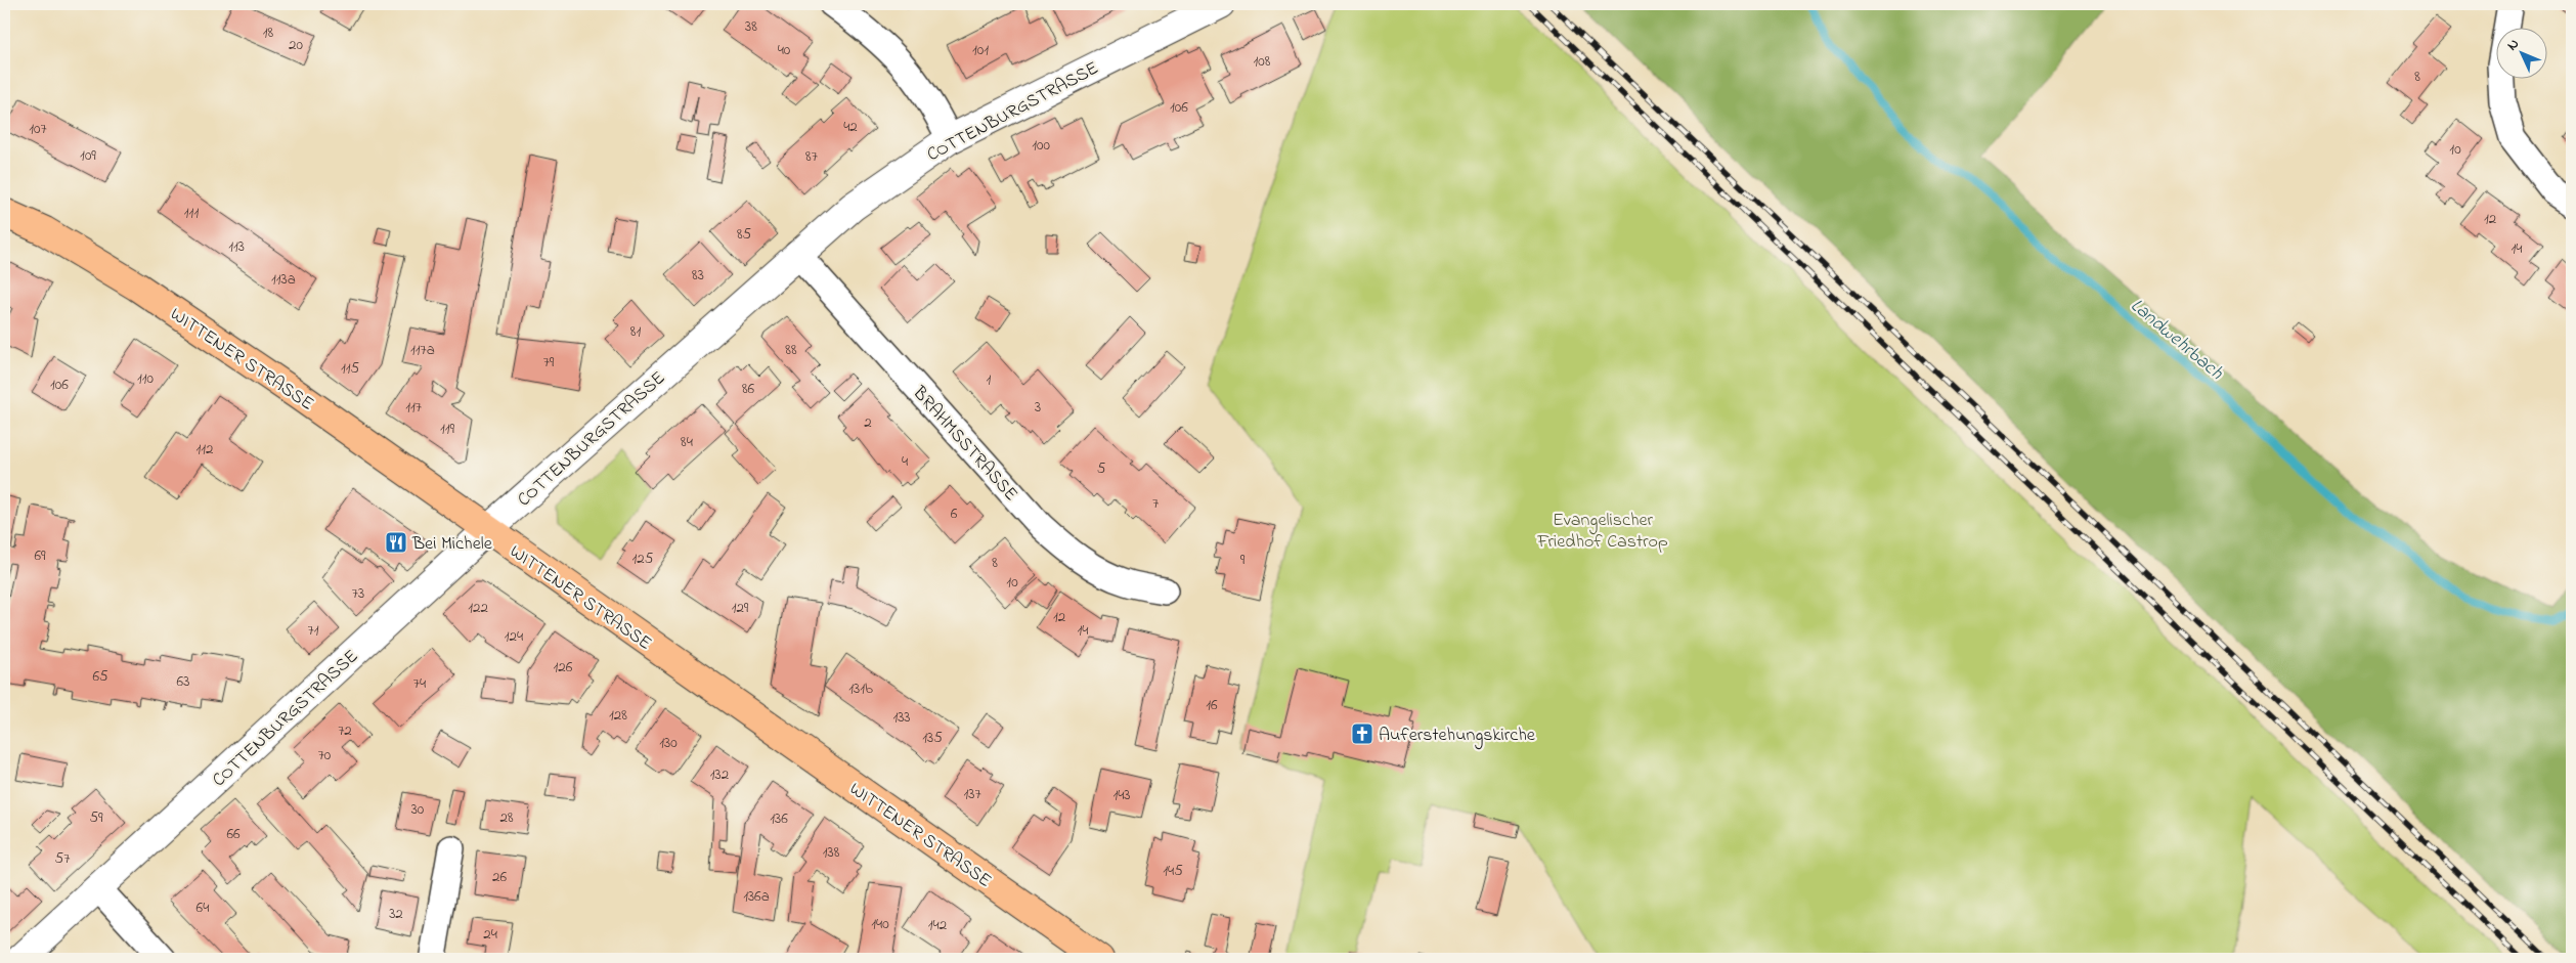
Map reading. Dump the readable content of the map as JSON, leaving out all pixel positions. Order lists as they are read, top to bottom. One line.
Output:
{"streets":{"main road":["WITTENER STRASSE"],"street":["COTTENBURGSTRASSE","BRAHMSSTRASSE"]},"crossings":[["COTTENBURGSTRASSE","WITTENER STRASSE"],["COTTENBURGSTRASSE","BRAHMSSTRASSE"]],"water":["Landwehrbach"],"parks":["Evangelischer Friedhof Castrop"],"places":{"restaurant":["Bei Michele"],"church":["Auferstehungskirche"]},"house_numbers":["38","18","20","40","101","108","8","106","42","107","100","10","109","87","111","12","85","113","14","83","113a","81","117a","88","79","115","110","1","106","86","117","3","2","119","84","112","4","5","7","6","69","125","9","8","10","73","122","129","12","71","14","124","126","65","63","74","131b","16","128","133","72","135","130","70","132","137","143","30","59","28","136","66","138","57","145","26","136a","64","32","140","142","24"],"north":"top left"}
